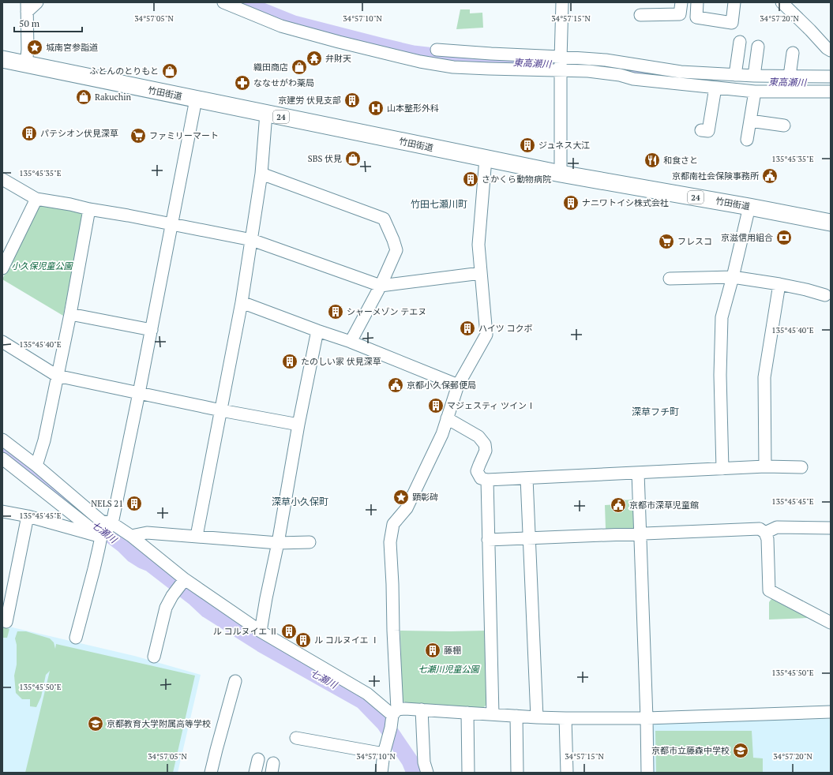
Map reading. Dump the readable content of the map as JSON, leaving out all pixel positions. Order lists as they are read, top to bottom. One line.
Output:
{"streets":{"highway":["竹田街道","24"]},"districts":["竹田七瀬川町","深草フチ町","深草小久保町"],"water":["東高瀬川","七瀬川"],"parks":["小久保児童公園","七瀬川児童公園"],"places":{"place":["城南宮参詣道","顕彰碑"],"temple":["弁財天"],"shop":["織田商店","ふとんのとりもと","Rakuchin","SBS 伏見"],"pharmacy":["ななせがわ薬局"],"building":["京建労 伏見支部","パテシオン伏見深草","ジュネス大江","さかくら動物病院","ナニワトイシ株式会社","シャーメゾン テエヌ","ハイツ コクボ","たのしい家 伏見深草","マジェスティ ツインⅠ","NELS 21","ル コルヌイエ Ⅱ","ル コルヌイエ Ⅰ","藤棚"],"hospital":["山本整形外科"],"supermarket":["ファミリーマート","フレスコ"],"restaurant":["和食さと"],"public building":["京都南社会保険事務所","京都小久保郵便局","京都市深草児童館"],"bank":["京滋信用組合"],"school or university":["京都教育大学附属高等学校","京都市立藤森中学校"]},"scale_bar":"50 m","coordinates":["34°57'05\"N","34°57'10\"N","34°57'15\"N","34°57'20\"N","135°45'35\"E","135°45'40\"E","135°45'45\"E","135°45'50\"E"]}
